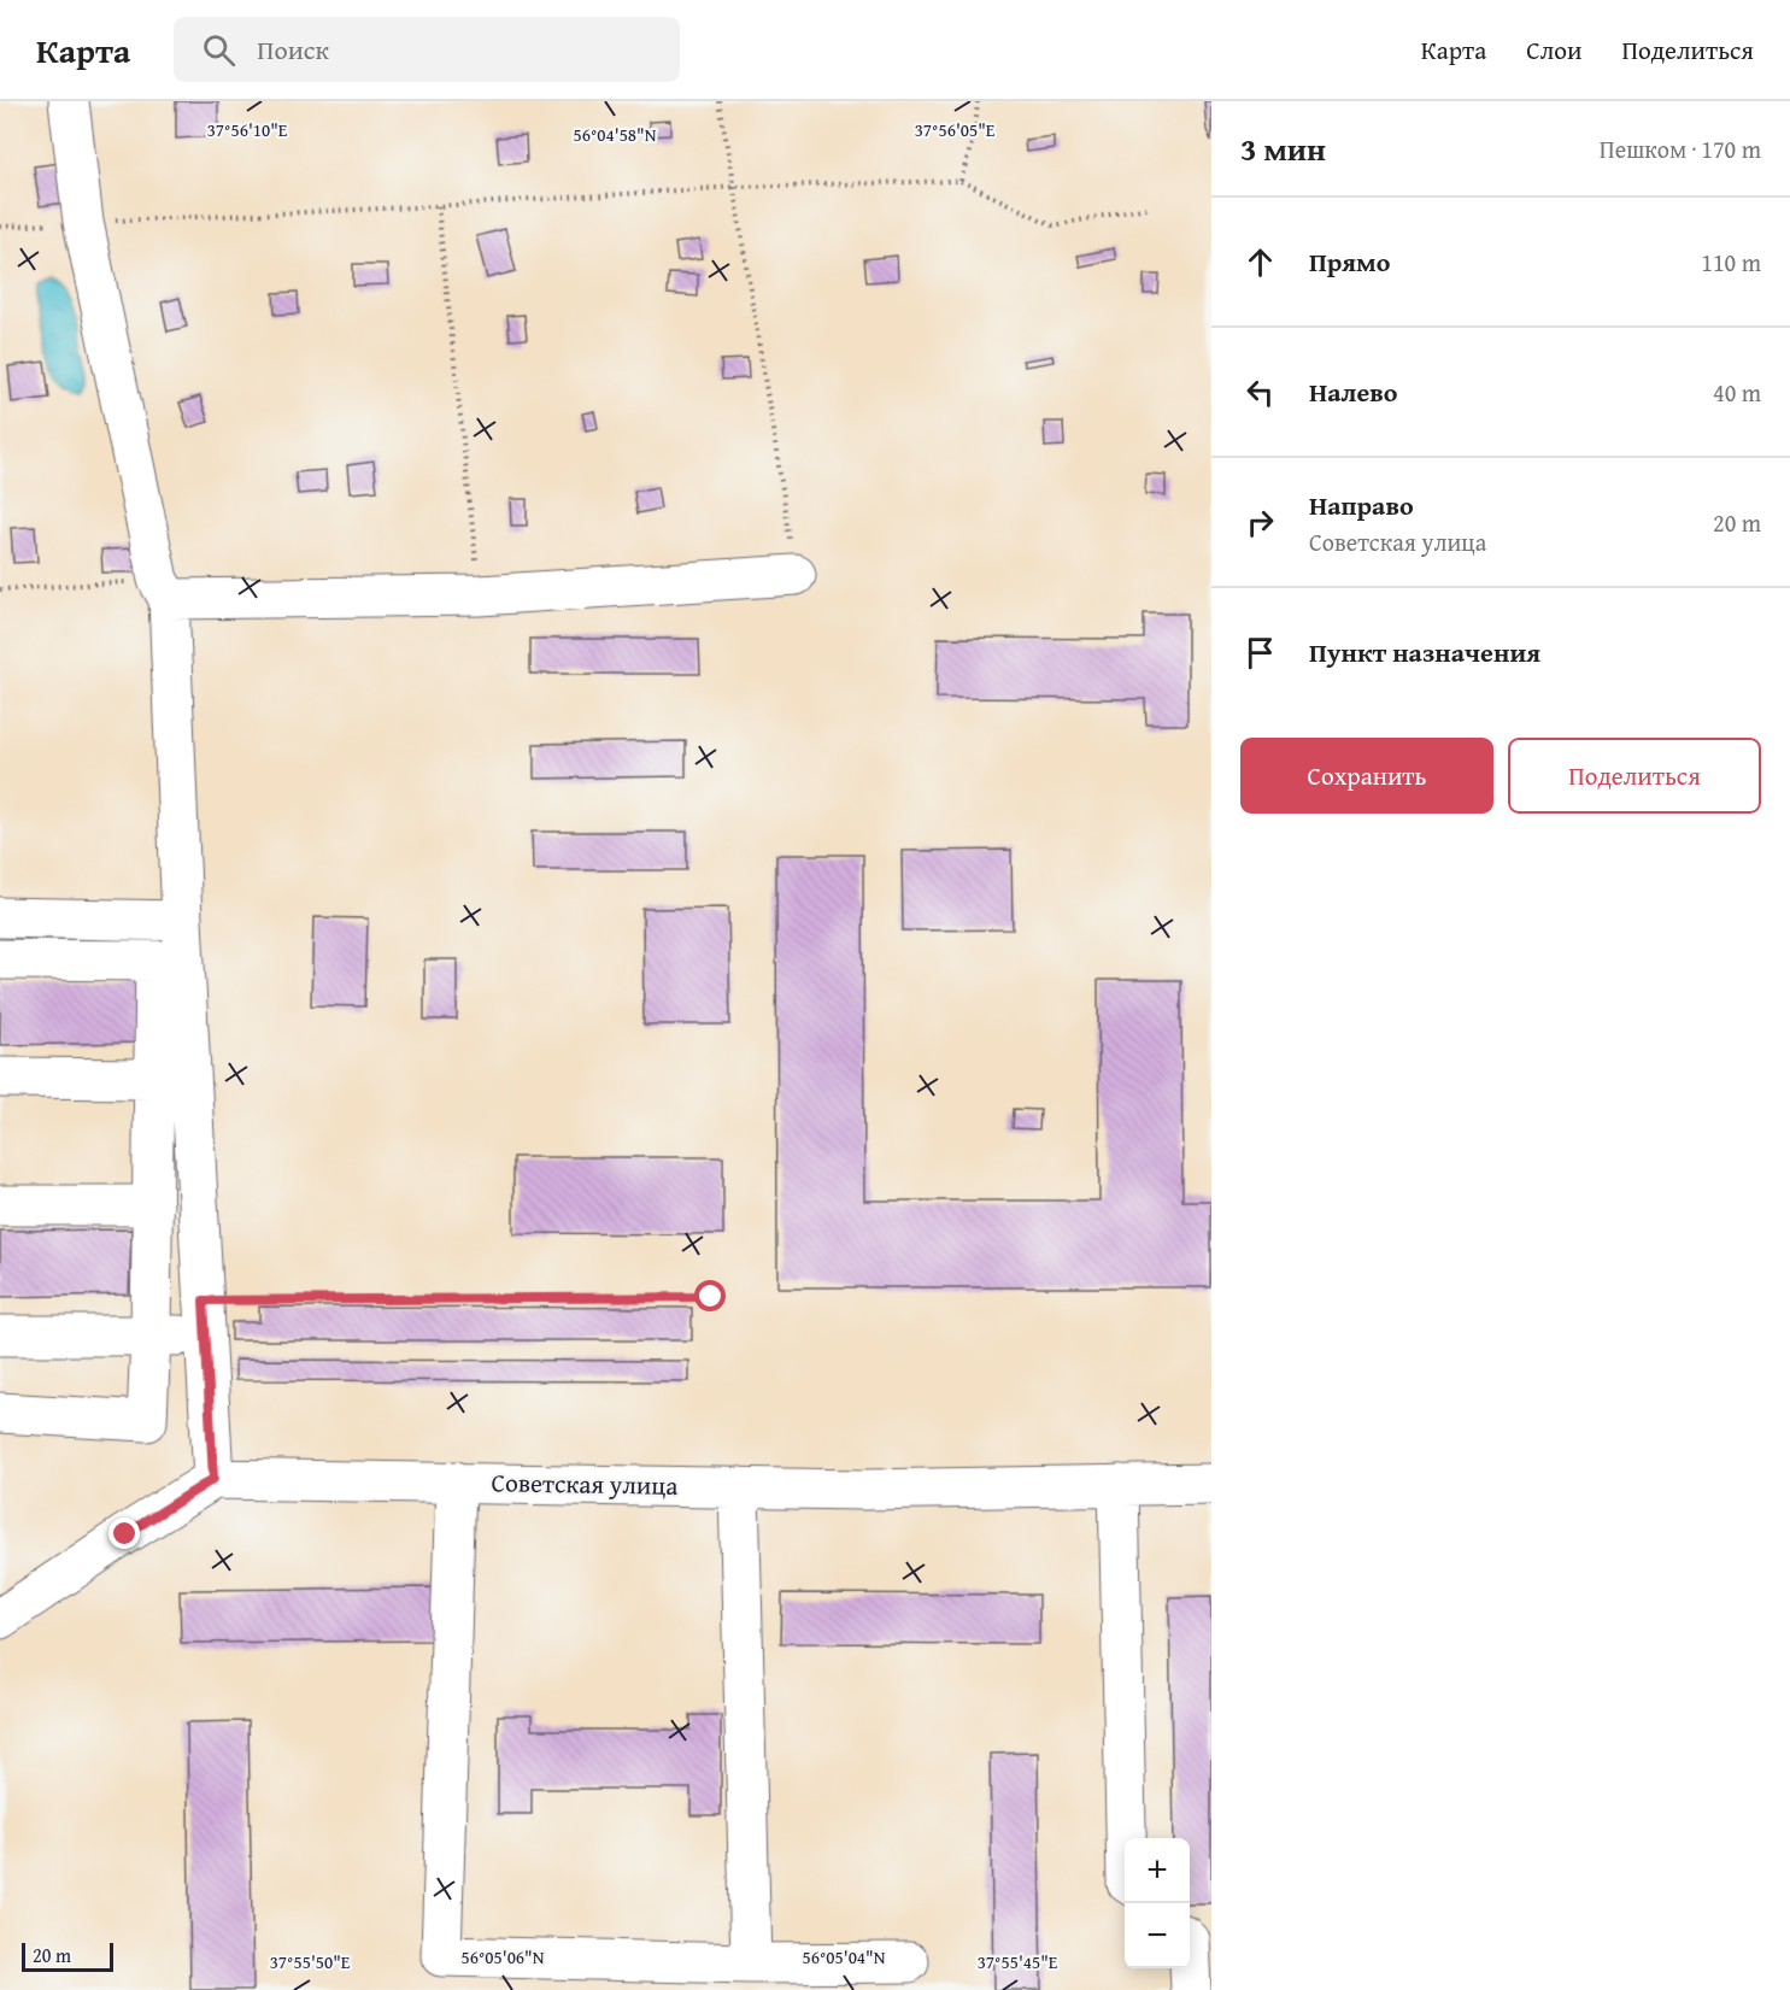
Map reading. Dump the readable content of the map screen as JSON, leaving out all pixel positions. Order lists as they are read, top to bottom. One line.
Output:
{"streets":{"street":["Советская улица"]},"scale_bar":"20 m","page":{"header":"Карта","search":"Поиск","nav":["Карта","Слои","Поделиться"],"heading":["3 мин","Пешком · 170 m"],"list":[["Прямо","110 m"],["Налево","40 m"],["Направо","Советская улица","20 m"],"Пункт назначения"],"buttons":["Сохранить","Поделиться"],"map_buttons":["+","−"],"scale":"20 m"},"coordinates":["37°56'10\"E","37°56'05\"E","56°04'58\"N","56°05'06\"N","56°05'04\"N","37°55'50\"E","37°55'45\"E"]}
